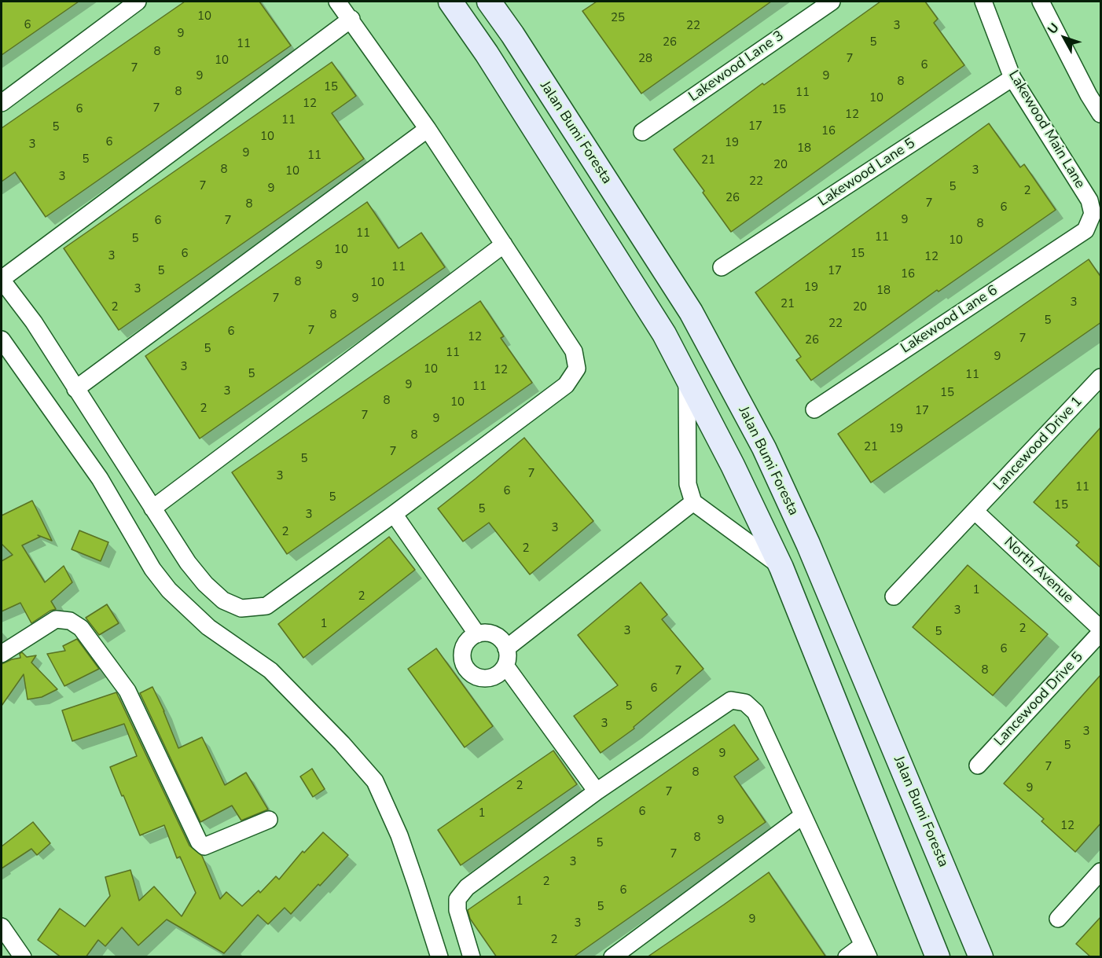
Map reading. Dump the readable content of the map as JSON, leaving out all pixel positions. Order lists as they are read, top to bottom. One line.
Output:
{"streets":{"main road":["Jalan Bumi Foresta"],"street":["Lakewood Lane 3","Lakewood Main Lane","Lakewood Lane 5","Lakewood Lane 6","Lancewood Drive 1","North Avenue","Lancewood Drive 5"]},"crossings":[["Lakewood Main Lane","Lakewood Lane 5"],["Lakewood Main Lane","Lakewood Lane 6"],["Lancewood Drive 1","North Avenue"],["North Avenue","Lancewood Drive 5"]],"house_numbers":["10","25","6","22","3","9","26","5","11","8","28","7","10","6","7","9","9","8","15","8","11","10","12","7","6","15","12","11","17","5","16","10","6","19","3","18","9","11","5","21","20","8","3","10","3","22","7","5","9","2","26","7","8","6","9","6","7","8","11","11","5","10","10","6","15","3","12","9","11","5","17","16","8","10","19","3","18","7","9","3","21","2","20","8","5","22","7","6","12","7","26","5","11","9","3","10","12","5","11","9","11","3","15","8","10","2","17","7","9","19","8","21","7","5","7","3","11","6","5","15","5","3","3","2","2","1","2","3","1","2","3","5","6","8","7","6","5","3","3","5","9","7","8","2","9","7","6","1","9","12","8","5","7","3","2","6","1","5","9","3","2"],"north":"top left"}
